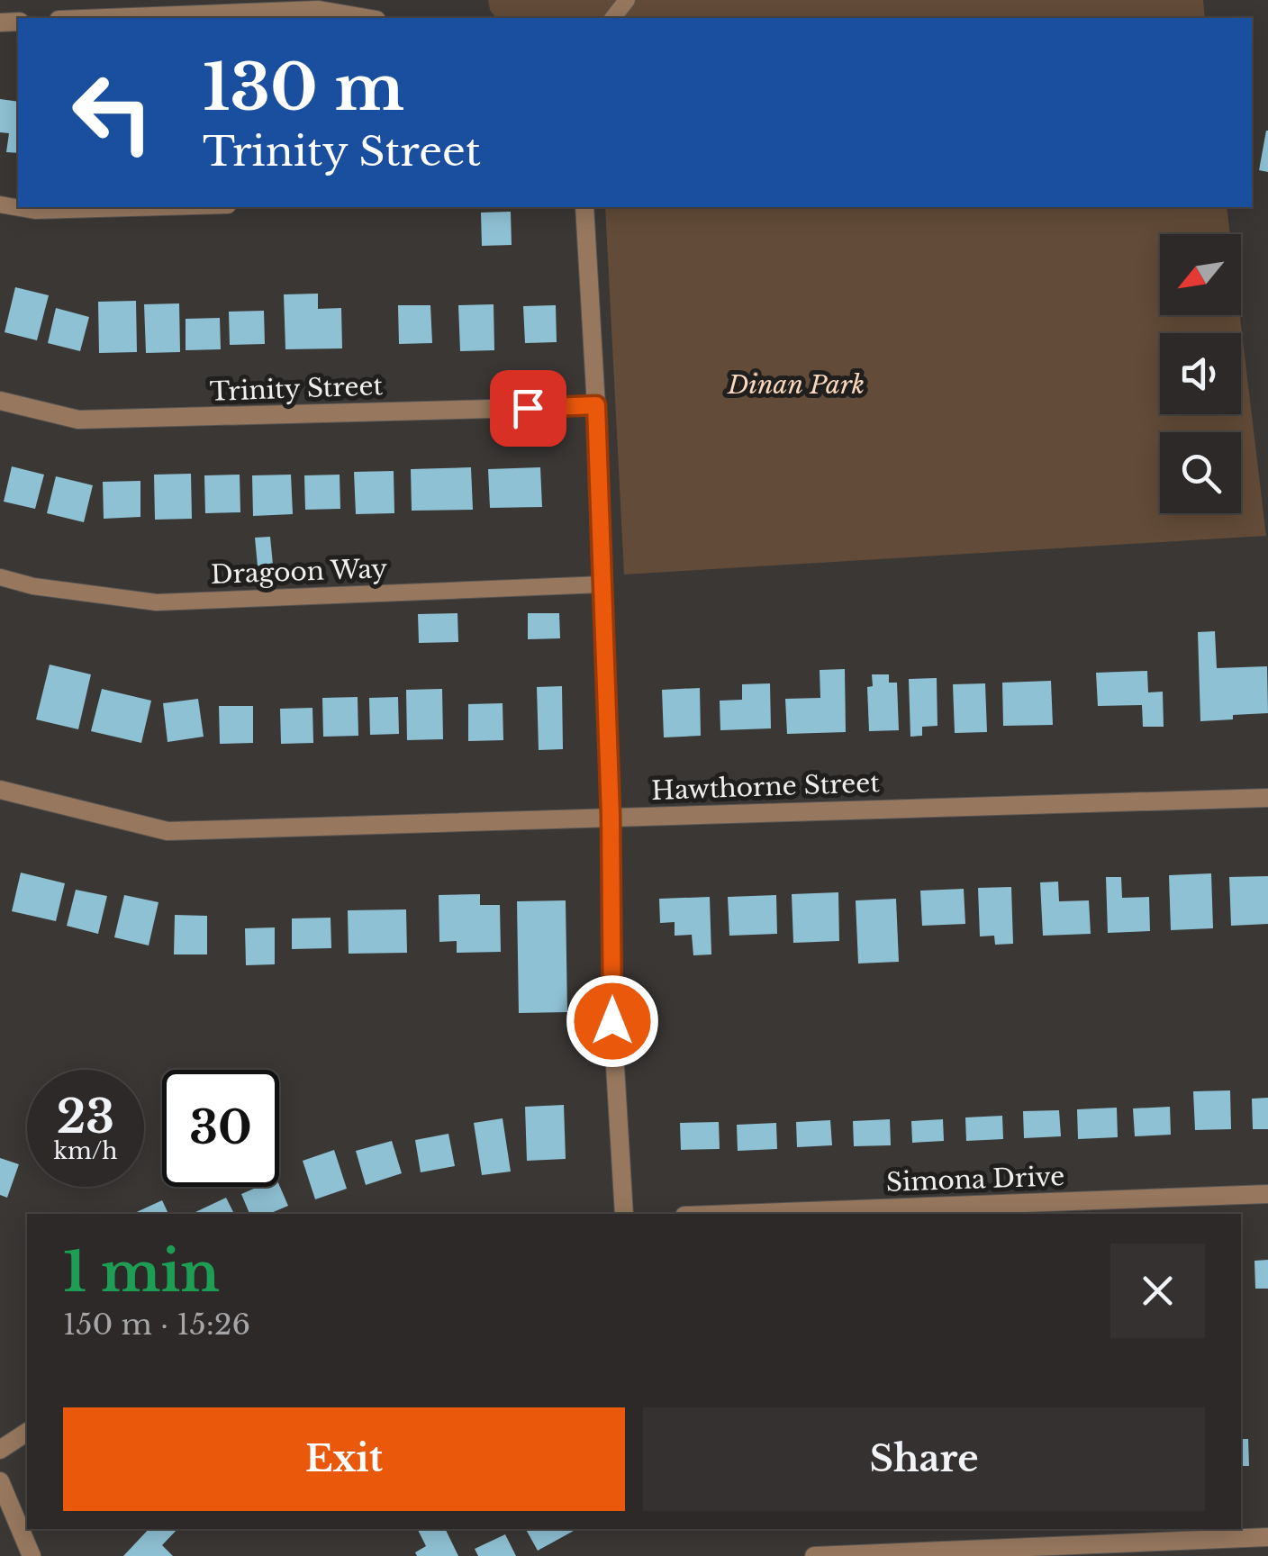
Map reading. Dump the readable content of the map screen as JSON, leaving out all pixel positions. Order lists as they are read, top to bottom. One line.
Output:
{"streets":{"street":["Trinity Street","Hawthorne Street","Simona Drive"],"lane":["Dragoon Way"]},"parks":["Dinan Park"],"north":"bottom left","page":{"turn":["130 m","Trinity Street"],"speed":"23 km/h","limit":"30","heading":["1 min","150 m · 15:26"],"buttons":["Exit","Share"]}}
